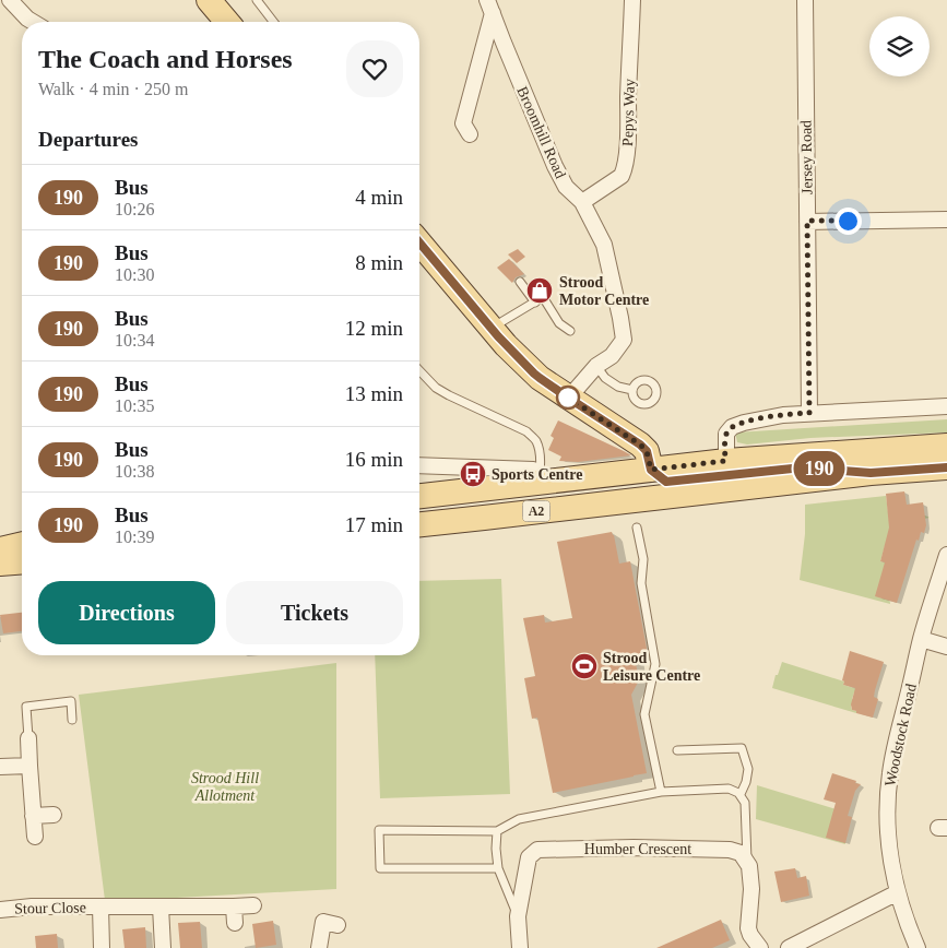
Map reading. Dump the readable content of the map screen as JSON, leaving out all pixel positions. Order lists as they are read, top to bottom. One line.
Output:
{"streets":{"main road":["A2"],"street":["Pepys Way","Broomhill Road","Jersey Road","Woodstock Road","Humber Crescent","Stour Close"]},"crossings":[["Pepys Way","Broomhill Road"]],"parks":["Strood Hill Allotment"],"places":{"shop":["Strood Motor Centre"],"bus stop":["Sports Centre"],"sports":["Strood Leisure Centre"]},"lines":["bus line 190"],"page":{"on_map":"190","heading":[["The Coach and Horses","Walk · 4 min · 250 m"],"Departures"],"list":[{"mark":"190","name":"Bus","note":"10:26","value":"4 min"},{"mark":"190","name":"Bus","note":"10:30","value":"8 min"},{"mark":"190","name":"Bus","note":"10:34","value":"12 min"},{"mark":"190","name":"Bus","note":"10:35","value":"13 min"},{"mark":"190","name":"Bus","note":"10:38","value":"16 min"},{"mark":"190","name":"Bus","note":"10:39","value":"17 min"}],"buttons":["Directions","Tickets"]}}
